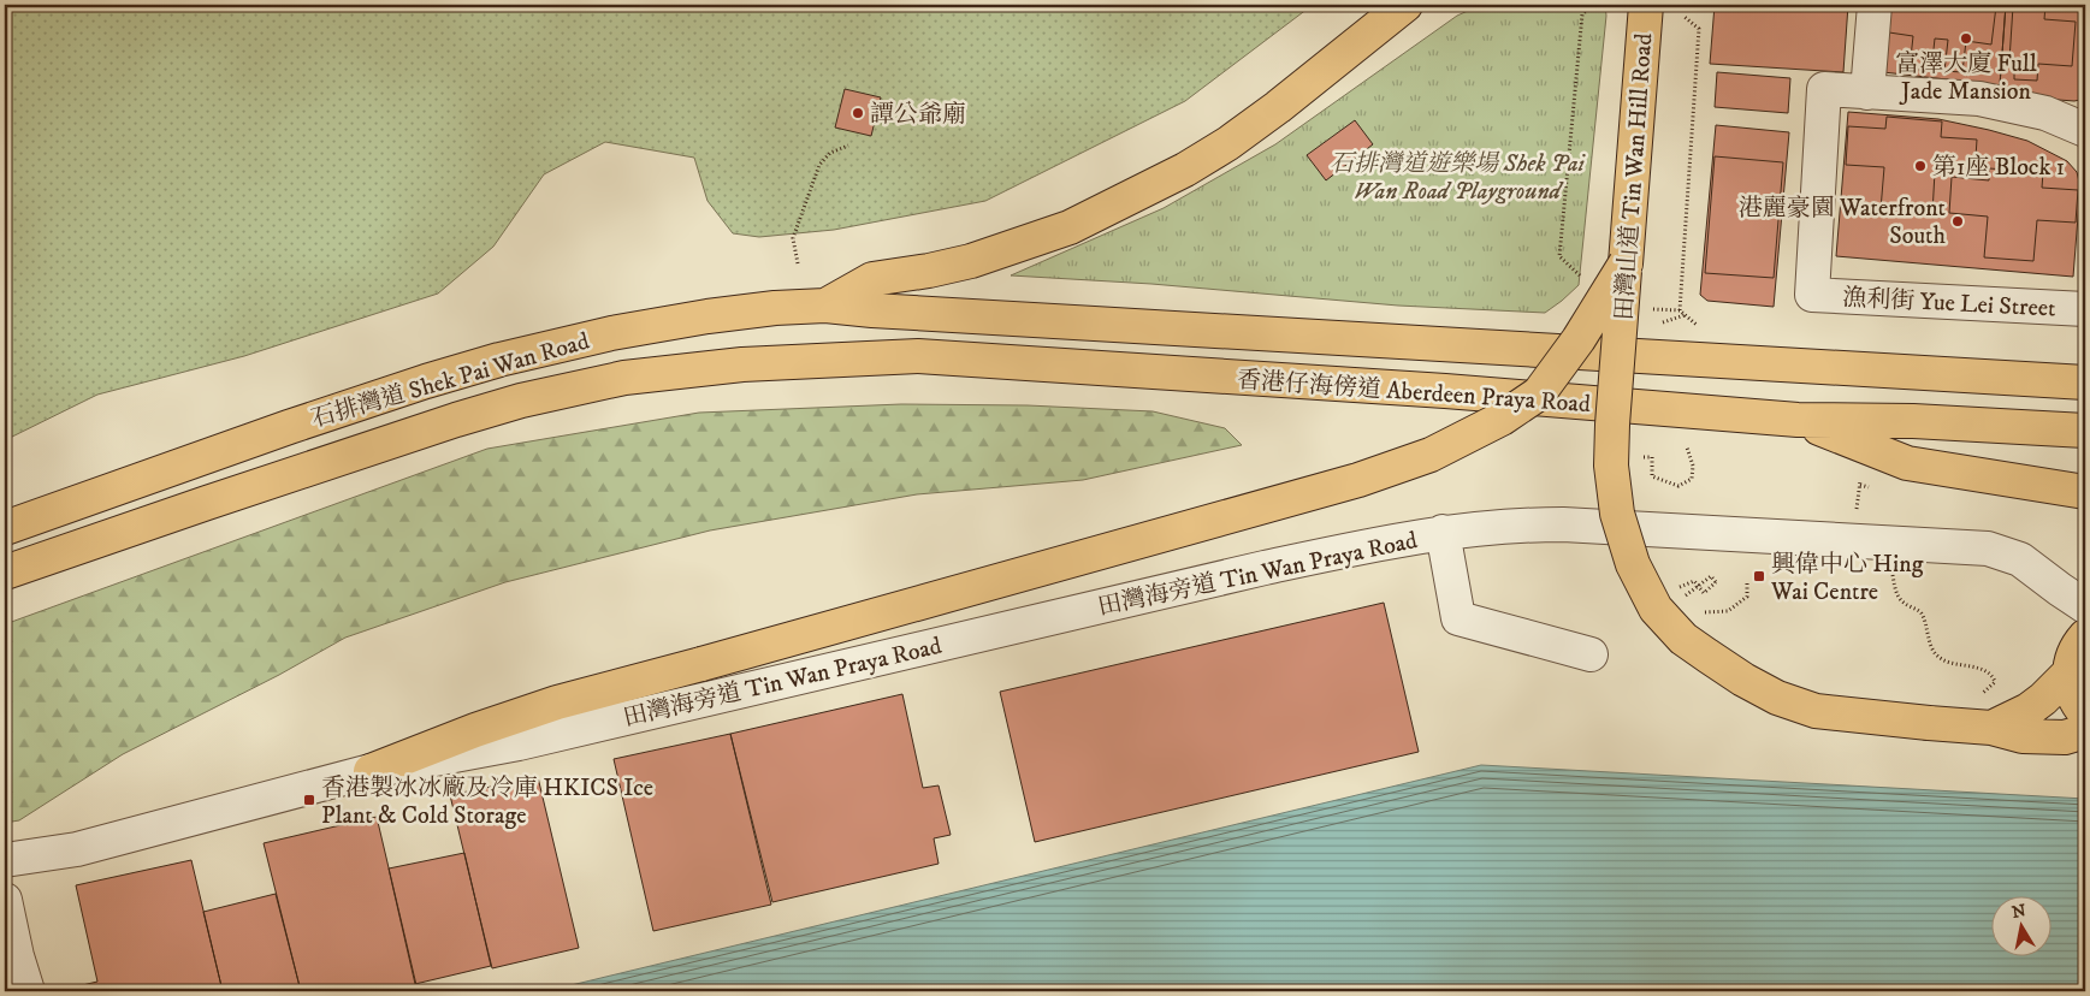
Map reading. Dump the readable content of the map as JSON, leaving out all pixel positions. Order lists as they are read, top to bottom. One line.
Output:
{"streets":{"main road":["田灣山道 Tin Wan Hill Road","石排灣道 Shek Pai Wan Road","香港仔海傍道 Aberdeen Praya Road"],"street":["漁利街 Yue Lei Street","田灣海旁道 Tin Wan Praya Road"]},"crossings":[["石排灣道 Shek Pai Wan Road","香港仔海傍道 Aberdeen Praya Road"]],"parks":["石排灣道遊樂場 Shek Pai Wan Road Playground"],"places":{"other":["富澤大廈 Full Jade Mansion","譚公爺廟","第1座 Block 1","港麗豪園 Waterfront South"],"transit":["興偉中心 Hing Wai Centre","香港製冰冰廠及冷庫 HKICS Ice Plant & Cold Storage"]},"north":"top"}
